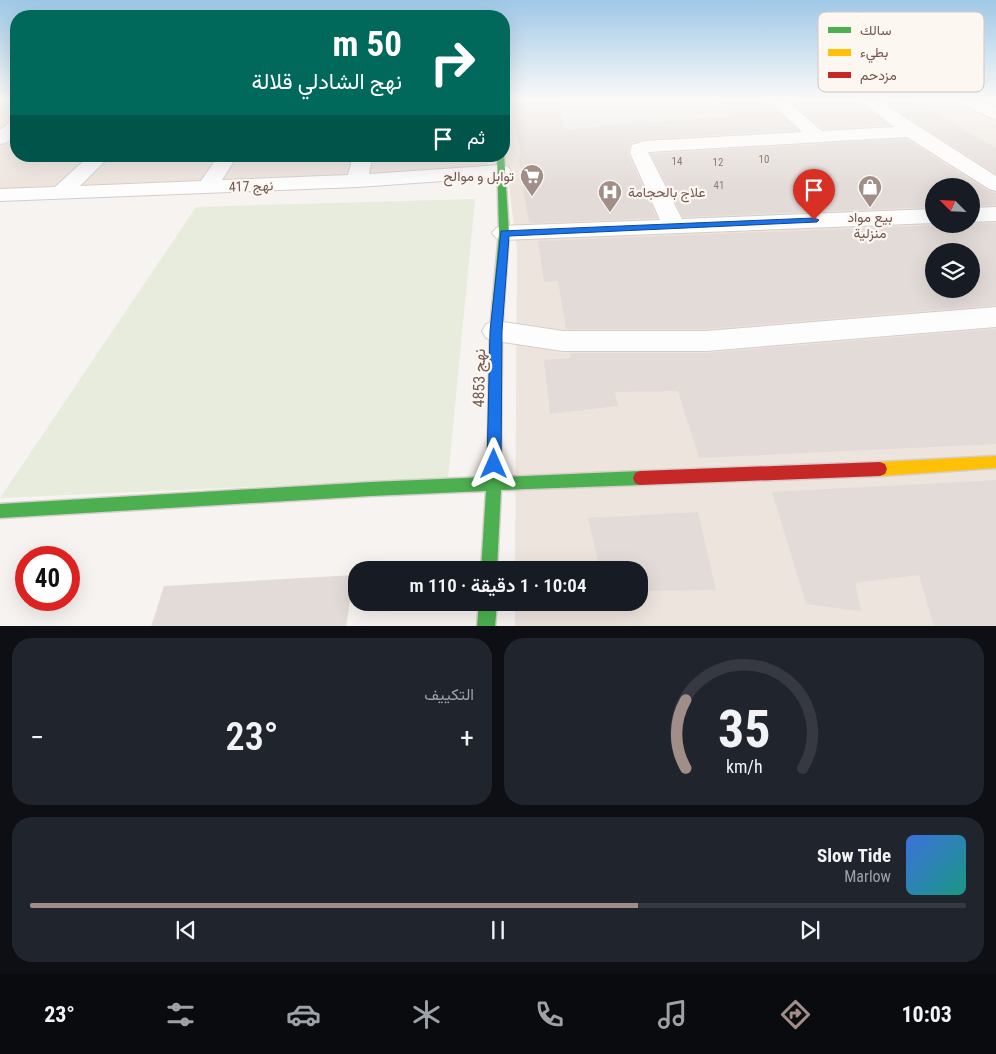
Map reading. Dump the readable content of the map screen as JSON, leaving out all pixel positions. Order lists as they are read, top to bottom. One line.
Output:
{"streets":{"street":["نهج 417","نهج 4853"]},"crossings":[["نهج 417","نهج 4853"]],"places":{"supermarket":["توابل و موالح"],"shop":["بيع مواد منزلية"],"hospital":["علاج بالحجامة"]},"house_numbers":["10","14","12","41"],"legend":["سالك","بطيء","مزدحم"],"north":"top left","page":{"turn":["50 m","نهج الشادلي قلالة"],"then":"ثم","limit":"40","trip":"10:04 · 1 دقيقة · 110 m","tile":"التكييف","heat":["−","23°","+"],"song":["Slow Tide","Marlow"],"tabs":["10:03","23°"],"gauge":["35","km/h"]}}
